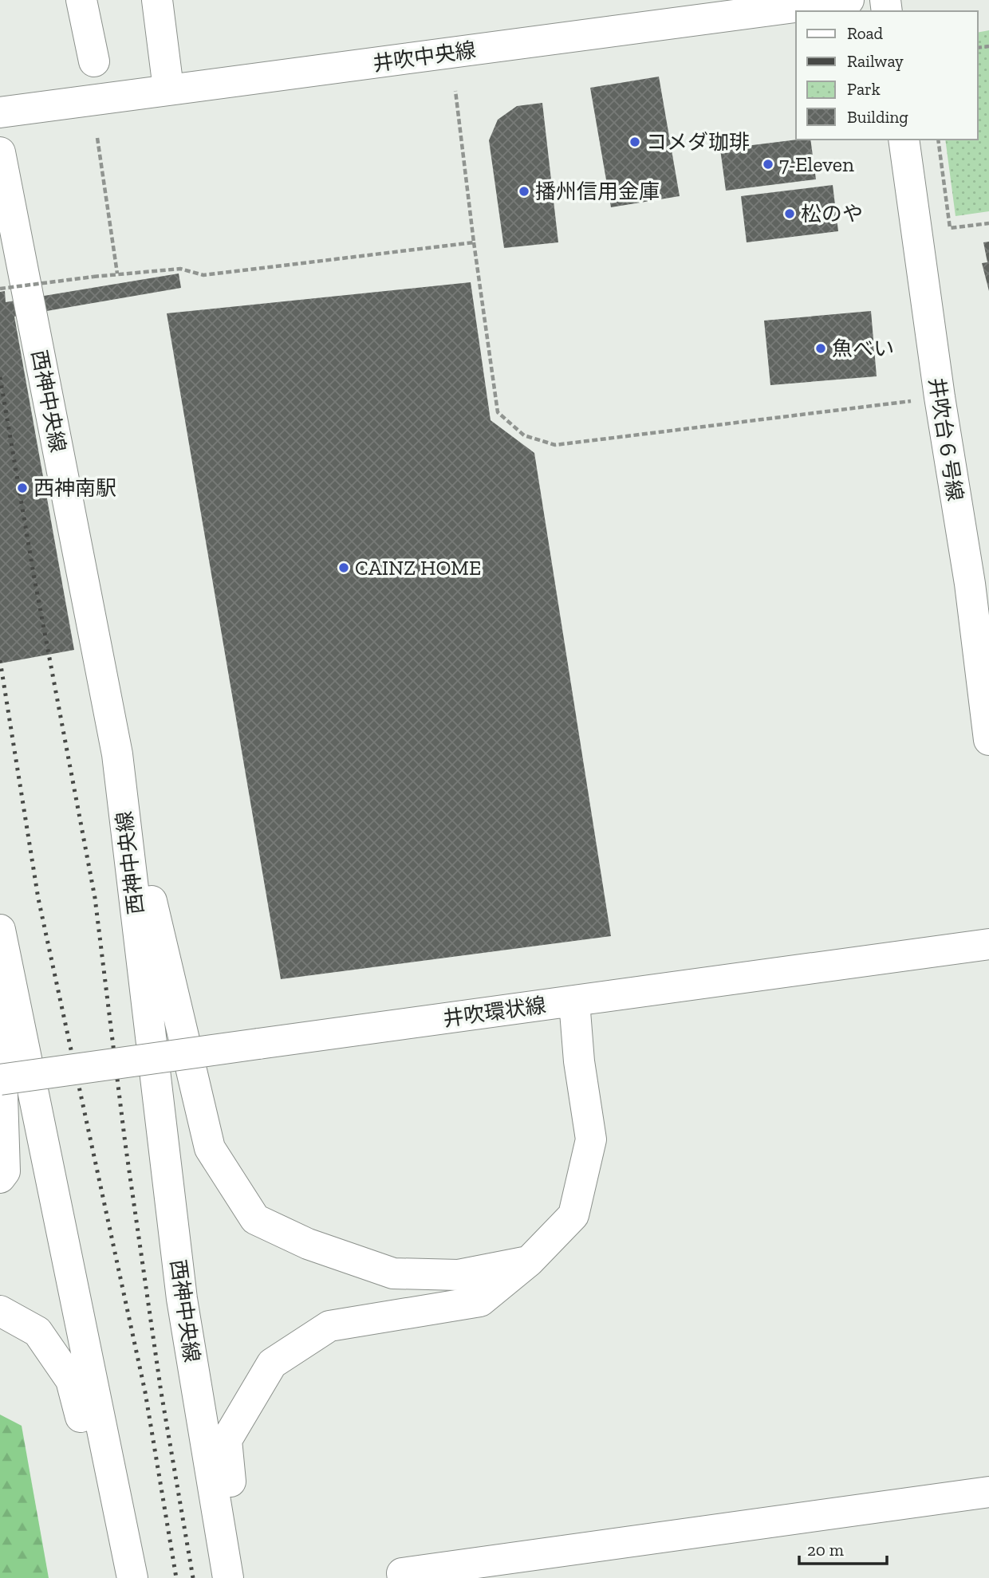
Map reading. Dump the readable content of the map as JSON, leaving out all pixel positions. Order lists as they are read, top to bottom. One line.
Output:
{"streets":{"street":["井吹中央線","西神中央線","井吹台６号線","井吹環状線"]},"places":["コメダ珈琲","7-Eleven","播州信用金庫","松のや","魚べい","西神南駅","CAINZ HOME"],"legend":["Road","Railway","Park","Building"],"scale_bar":"20 m"}
